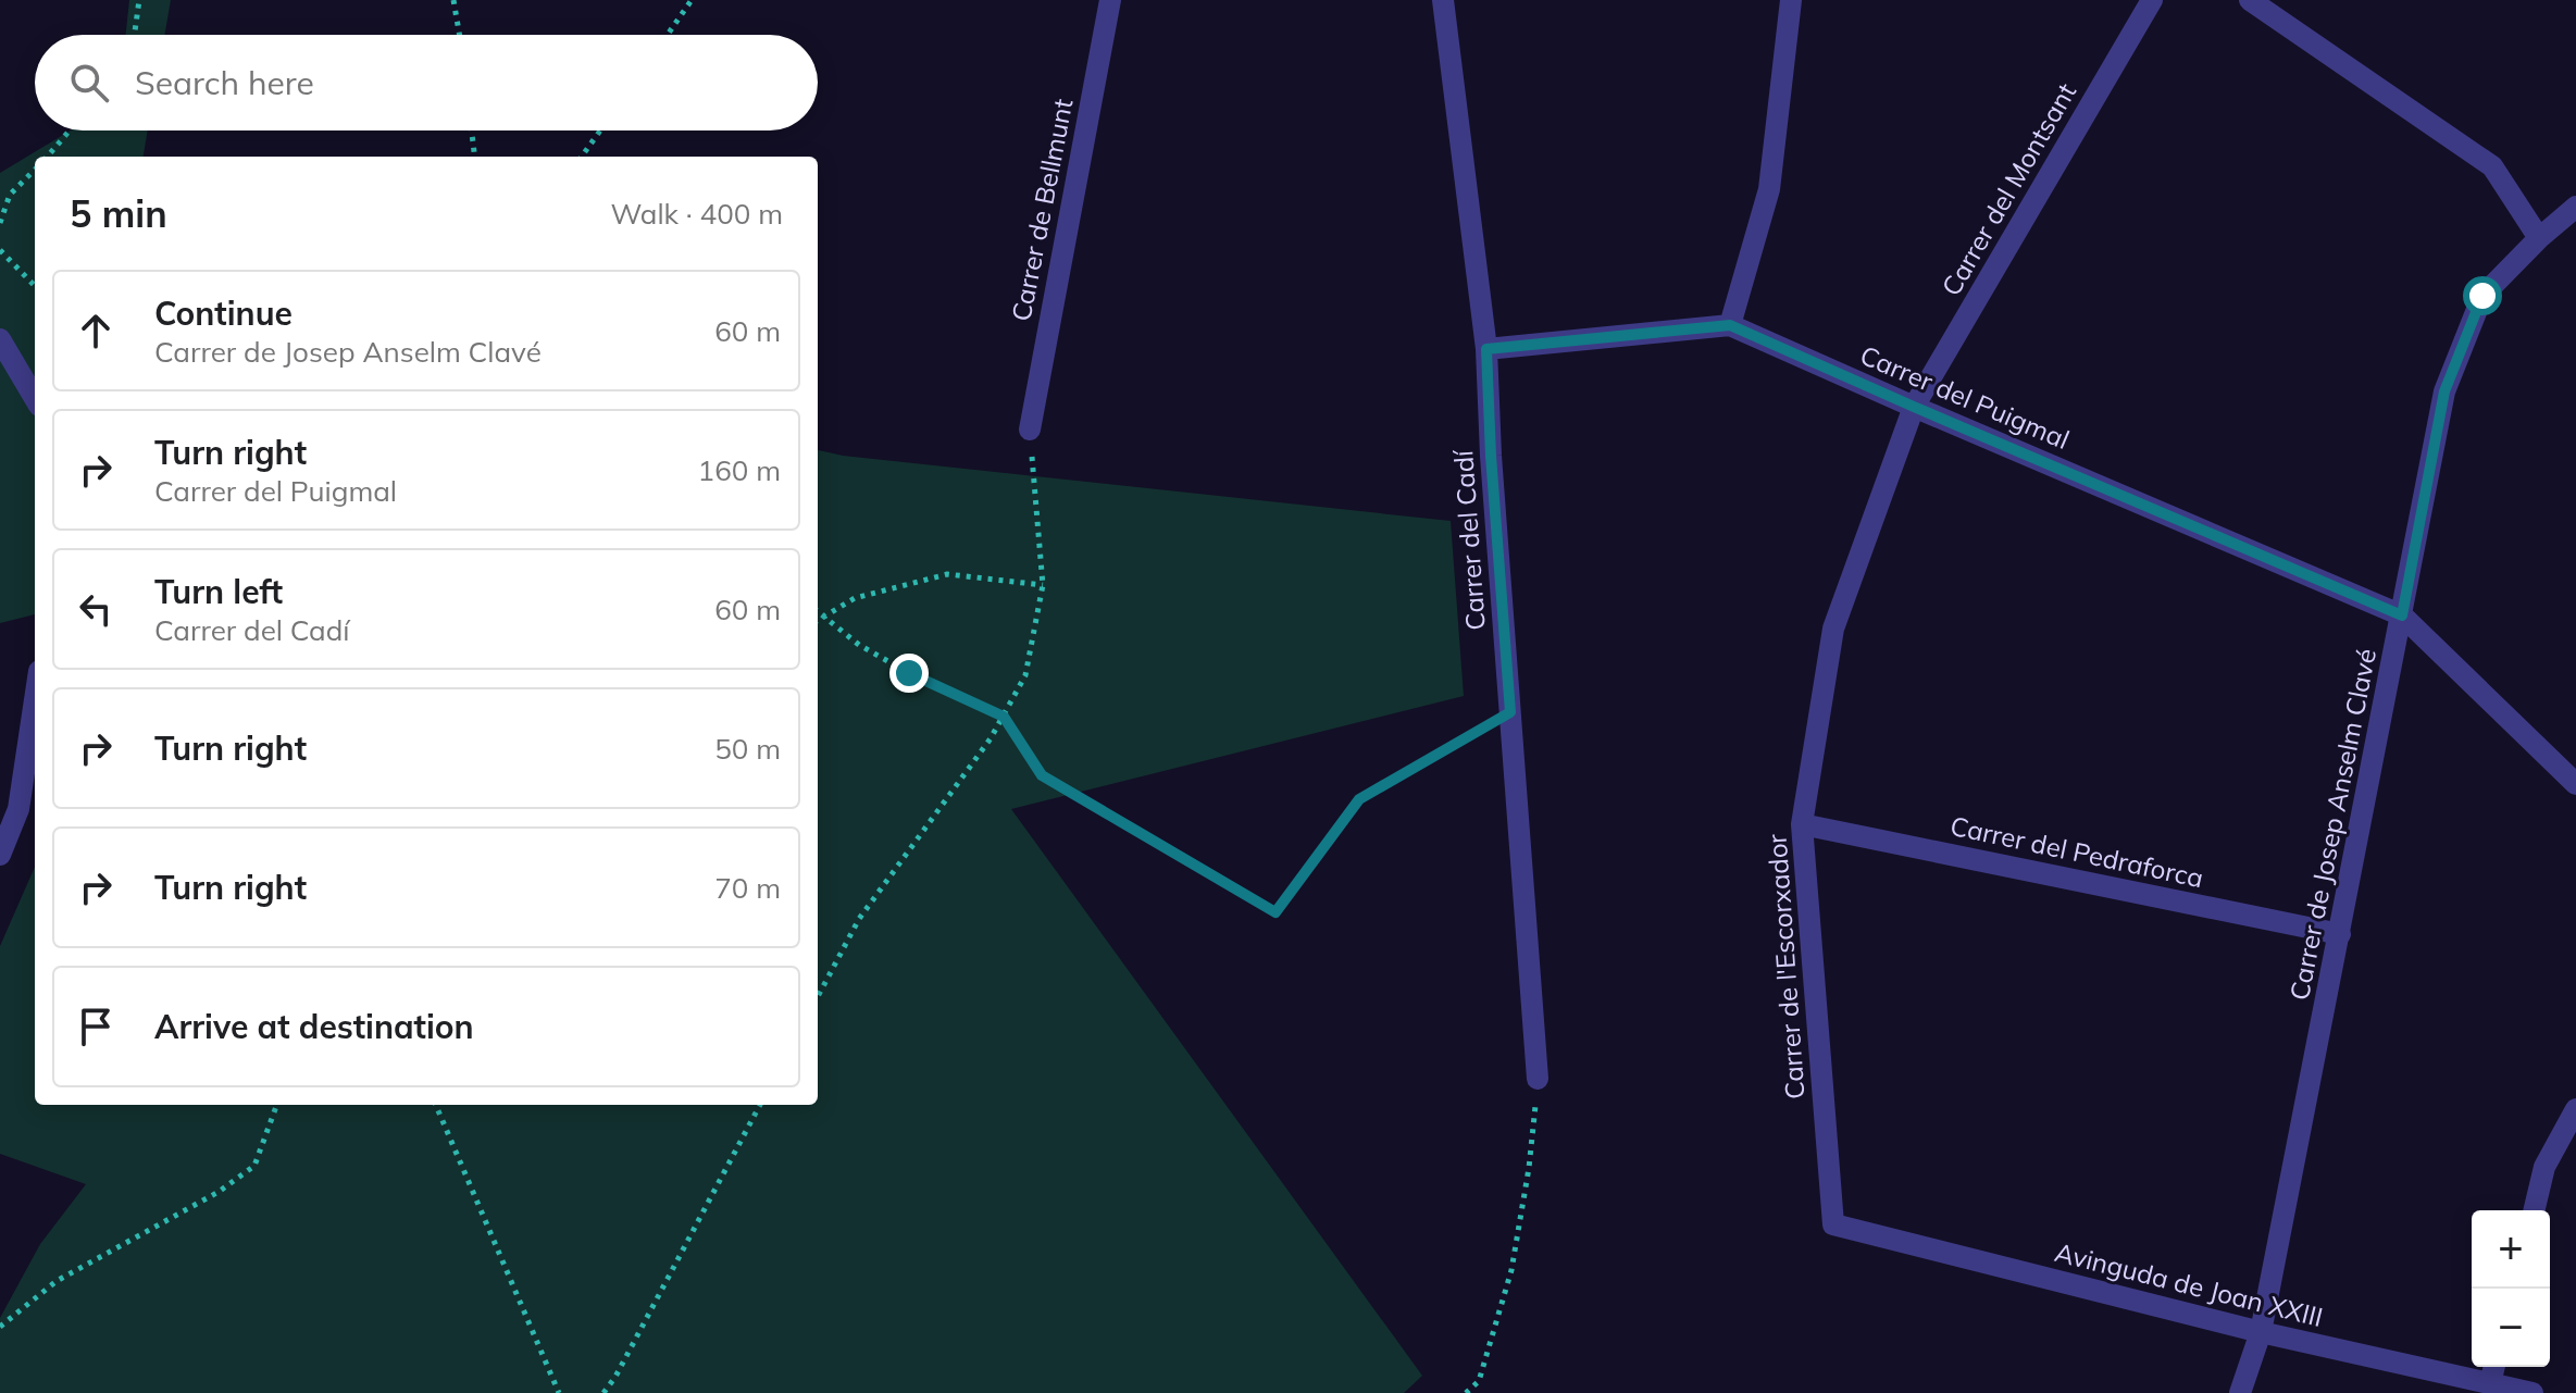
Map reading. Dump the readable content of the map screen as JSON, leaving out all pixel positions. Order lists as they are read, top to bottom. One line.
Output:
{"streets":{"street":["Carrer del Montsant","Carrer de Bellmunt","Carrer del Puigmal","Carrer del Cadí","Carrer de Josep Anselm Clavé","Carrer del Pedraforca","Carrer de l'Escorxador","Avinguda de Joan XXIII"]},"crossings":[["Carrer del Montsant","Carrer del Puigmal"],["Carrer del Montsant","Carrer de l'Escorxador"],["Carrer del Puigmal","Carrer del Cadí"],["Carrer del Puigmal","Carrer de Josep Anselm Clavé"],["Carrer del Puigmal","Carrer de l'Escorxador"],["Carrer de Josep Anselm Clavé","Carrer del Pedraforca"],["Carrer de Josep Anselm Clavé","Avinguda de Joan XXIII"],["Carrer del Pedraforca","Carrer de l'Escorxador"],["Carrer de l'Escorxador","Avinguda de Joan XXIII"]],"page":{"search":"Search here","heading":["5 min","Walk · 400 m"],"list":[["Continue","Carrer de Josep Anselm Clavé","60 m"],["Turn right","Carrer del Puigmal","160 m"],["Turn left","Carrer del Cadí","60 m"],["Turn right","50 m"],["Turn right","70 m"],"Arrive at destination"],"map_buttons":["+","−"]}}
